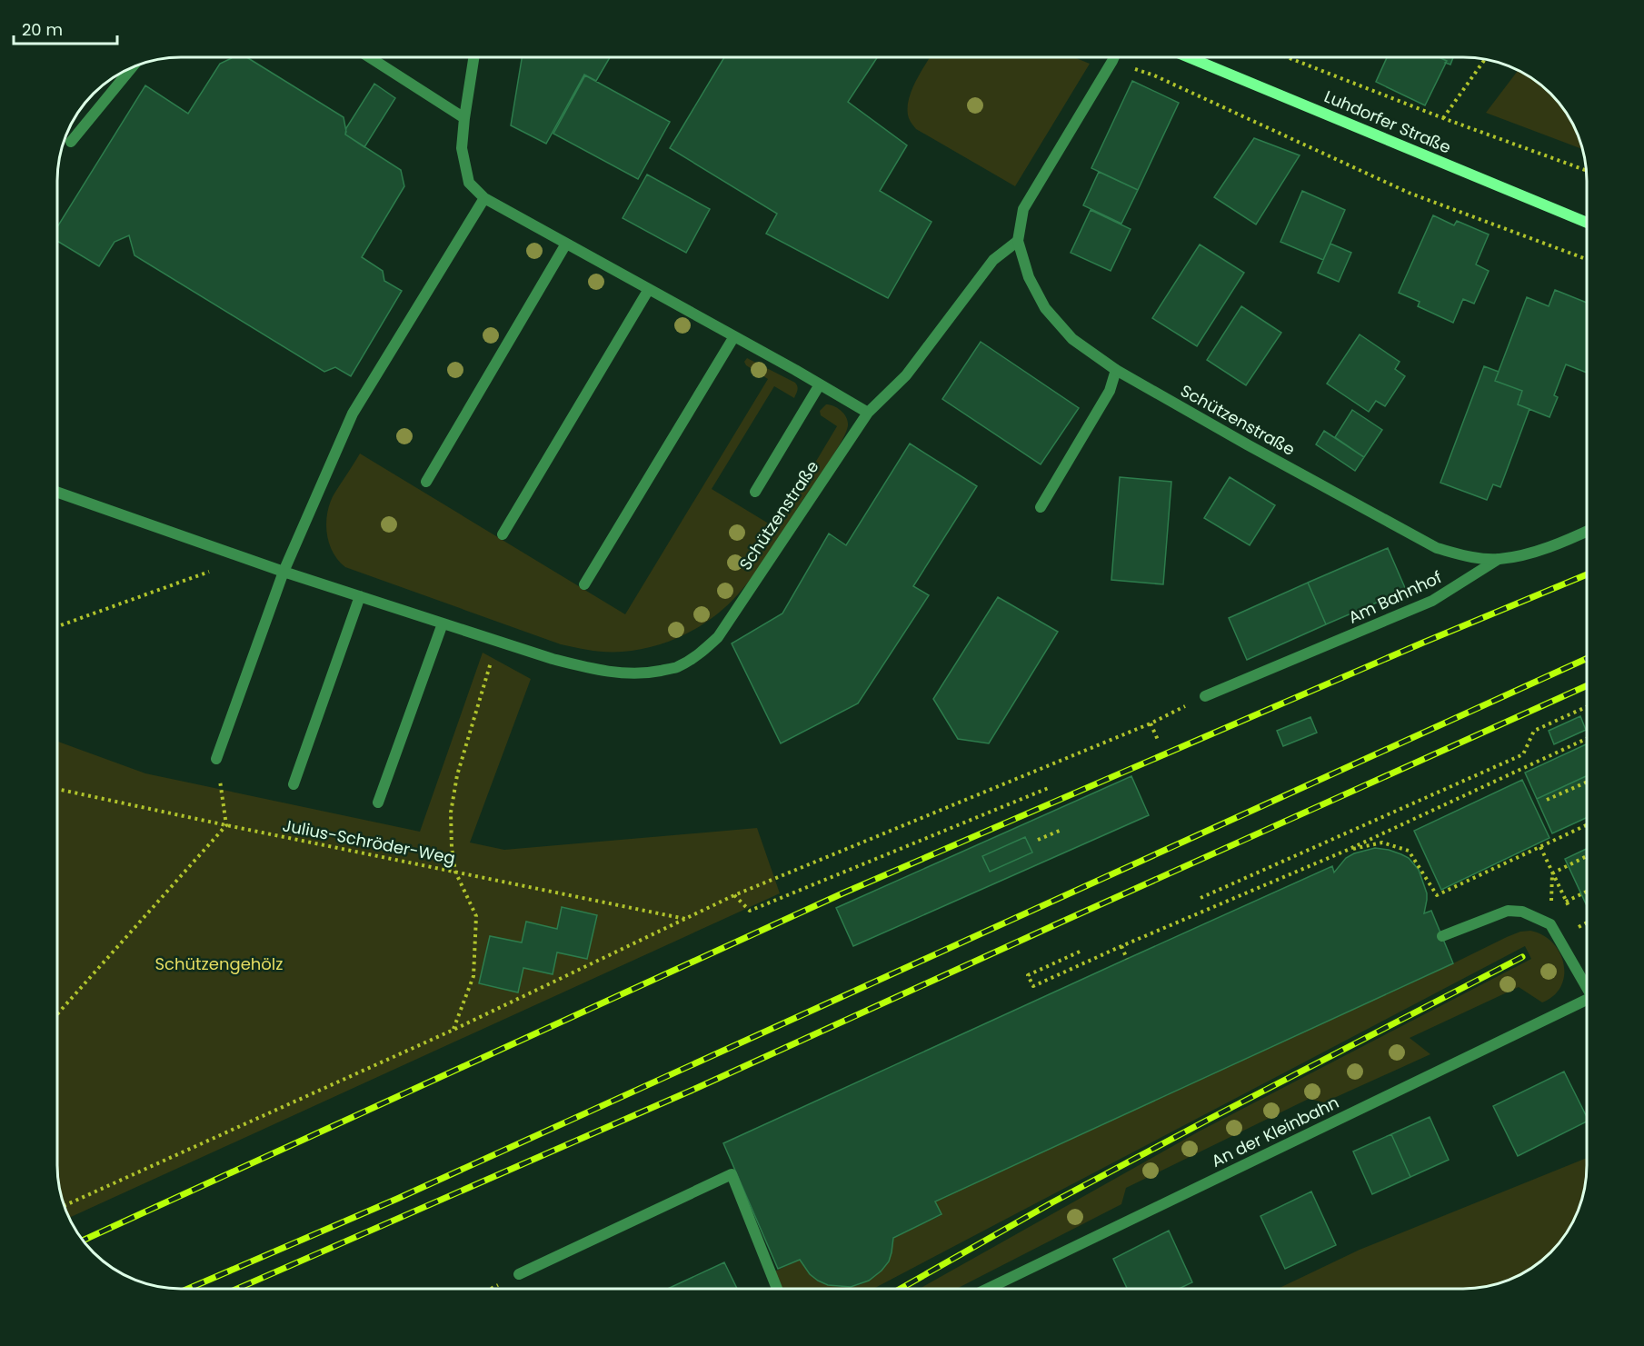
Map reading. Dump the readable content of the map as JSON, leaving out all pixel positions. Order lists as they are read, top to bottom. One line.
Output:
{"streets":{"main road":["Luhdorfer Straße"],"street":["Schützenstraße","Am Bahnhof","An der Kleinbahn"],"path":["Julius-Schröder-Weg"]},"crossings":[["Schützenstraße","Am Bahnhof"]],"parks":["Schützengehölz"],"scale_bar":"20 m"}
